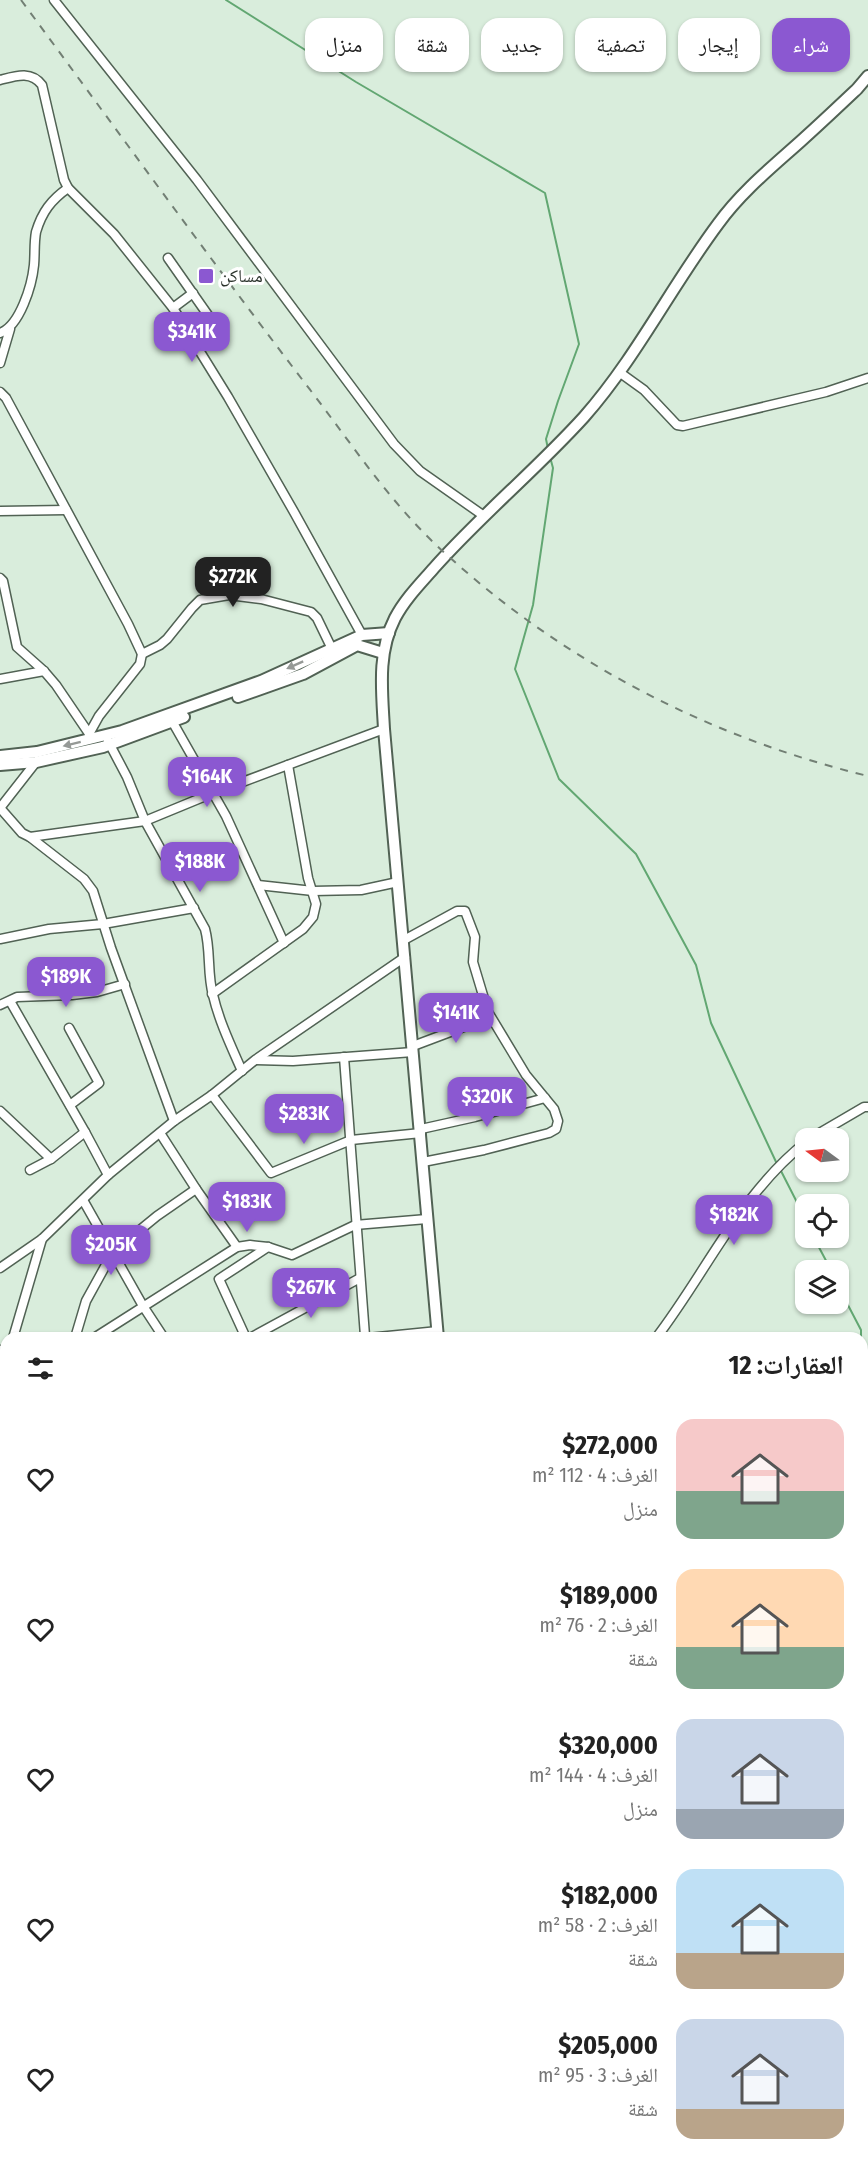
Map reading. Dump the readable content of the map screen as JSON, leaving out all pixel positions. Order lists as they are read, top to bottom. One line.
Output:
{"places":{"transit":["مساكن"]},"north":"left","page":{"chip":["شراء","إيجار","تصفية","جديد","شقة","منزل"],"price":["$341K","$272K","$164K","$188K","$189K","$141K","$320K","$283K","$183K","$182K","$205K","$267K"],"heading":"العقارات: 12","list":[{"name":"$272,000","note":"الغرف: 4 · 112 m² · منزل"},{"name":"$189,000","note":"الغرف: 2 · 76 m² · شقة"},{"name":"$320,000","note":"الغرف: 4 · 144 m² · منزل"},{"name":"$182,000","note":"الغرف: 2 · 58 m² · شقة"},{"name":"$205,000","note":"الغرف: 3 · 95 m² · شقة"}]}}
